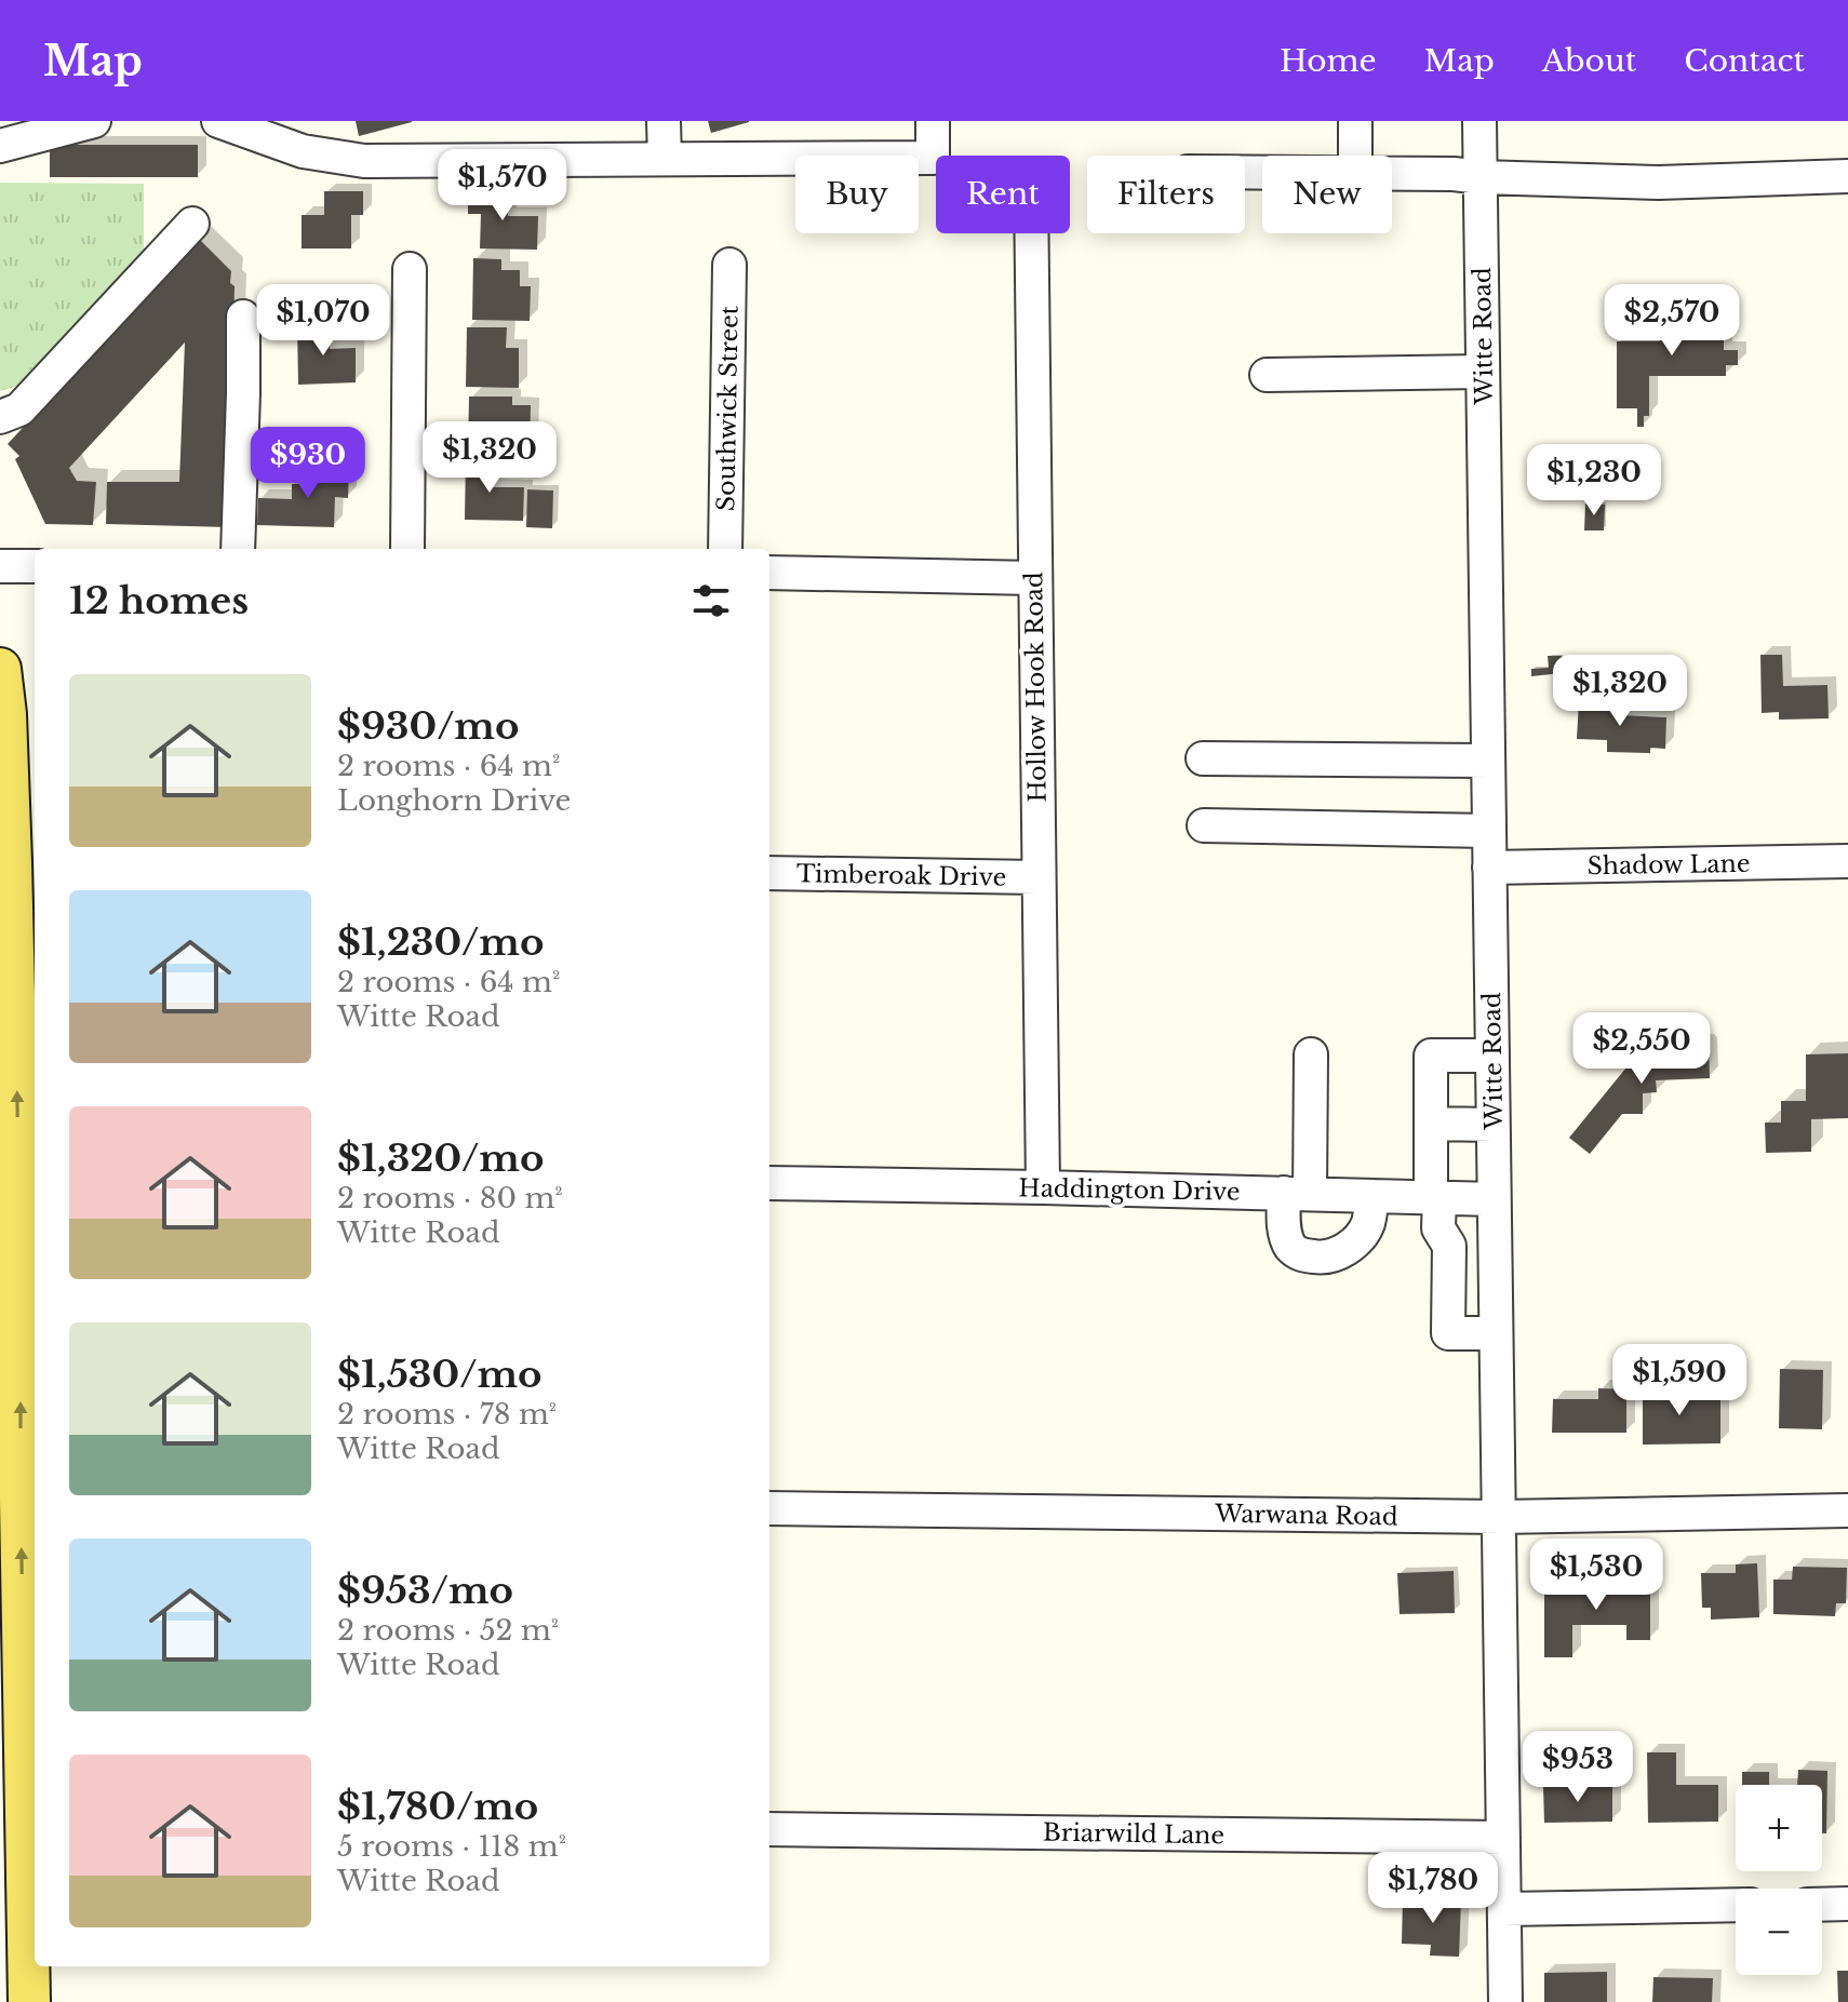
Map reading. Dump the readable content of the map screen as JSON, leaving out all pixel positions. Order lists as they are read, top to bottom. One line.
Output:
{"streets":{"street":["Witte Road","Southwick Street","Hollow Hook Road","Shadow Lane","Timberoak Drive","Haddington Drive","Warwana Road","Briarwild Lane"]},"crossings":[["Witte Road","Shadow Lane"],["Witte Road","Haddington Drive"],["Witte Road","Warwana Road"],["Witte Road","Briarwild Lane"],["Hollow Hook Road","Timberoak Drive"],["Hollow Hook Road","Haddington Drive"]],"page":{"header":"Map","nav":["Home","Map","About","Contact"],"price":["$1,570","$1,070","$2,570","$1,320","$930","$1,230","$1,320","$2,550","$1,590","$1,530","$953","$1,780"],"chip":["Buy","Rent","Filters","New"],"heading":"12 homes","list":[{"name":"$930/mo","note":"2 rooms · 64 m² · Longhorn Drive"},{"name":"$1,230/mo","note":"2 rooms · 64 m² · Witte Road"},{"name":"$1,320/mo","note":"2 rooms · 80 m² · Witte Road"},{"name":"$1,530/mo","note":"2 rooms · 78 m² · Witte Road"},{"name":"$953/mo","note":"2 rooms · 52 m² · Witte Road"},{"name":"$1,780/mo","note":"5 rooms · 118 m² · Witte Road"}],"map_buttons":["+","−"]}}
